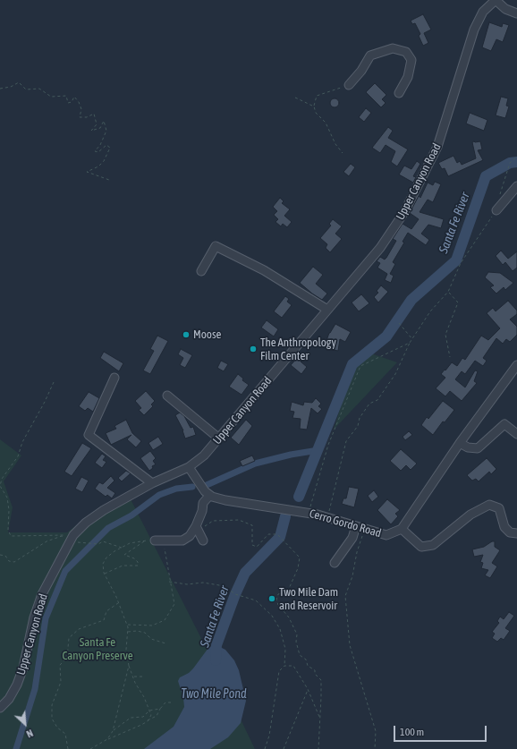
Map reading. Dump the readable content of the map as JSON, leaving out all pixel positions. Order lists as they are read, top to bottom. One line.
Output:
{"streets":{"street":["Upper Canyon Road","Cerro Gordo Road"]},"water":["Santa Fe River","Two Mile Pond"],"parks":["Santa Fe Canyon Preserve"],"places":["Moose","The Anthropology Film Center","Two Mile Dam and Reservoir"],"scale_bar":"100 m","north":"bottom right"}
